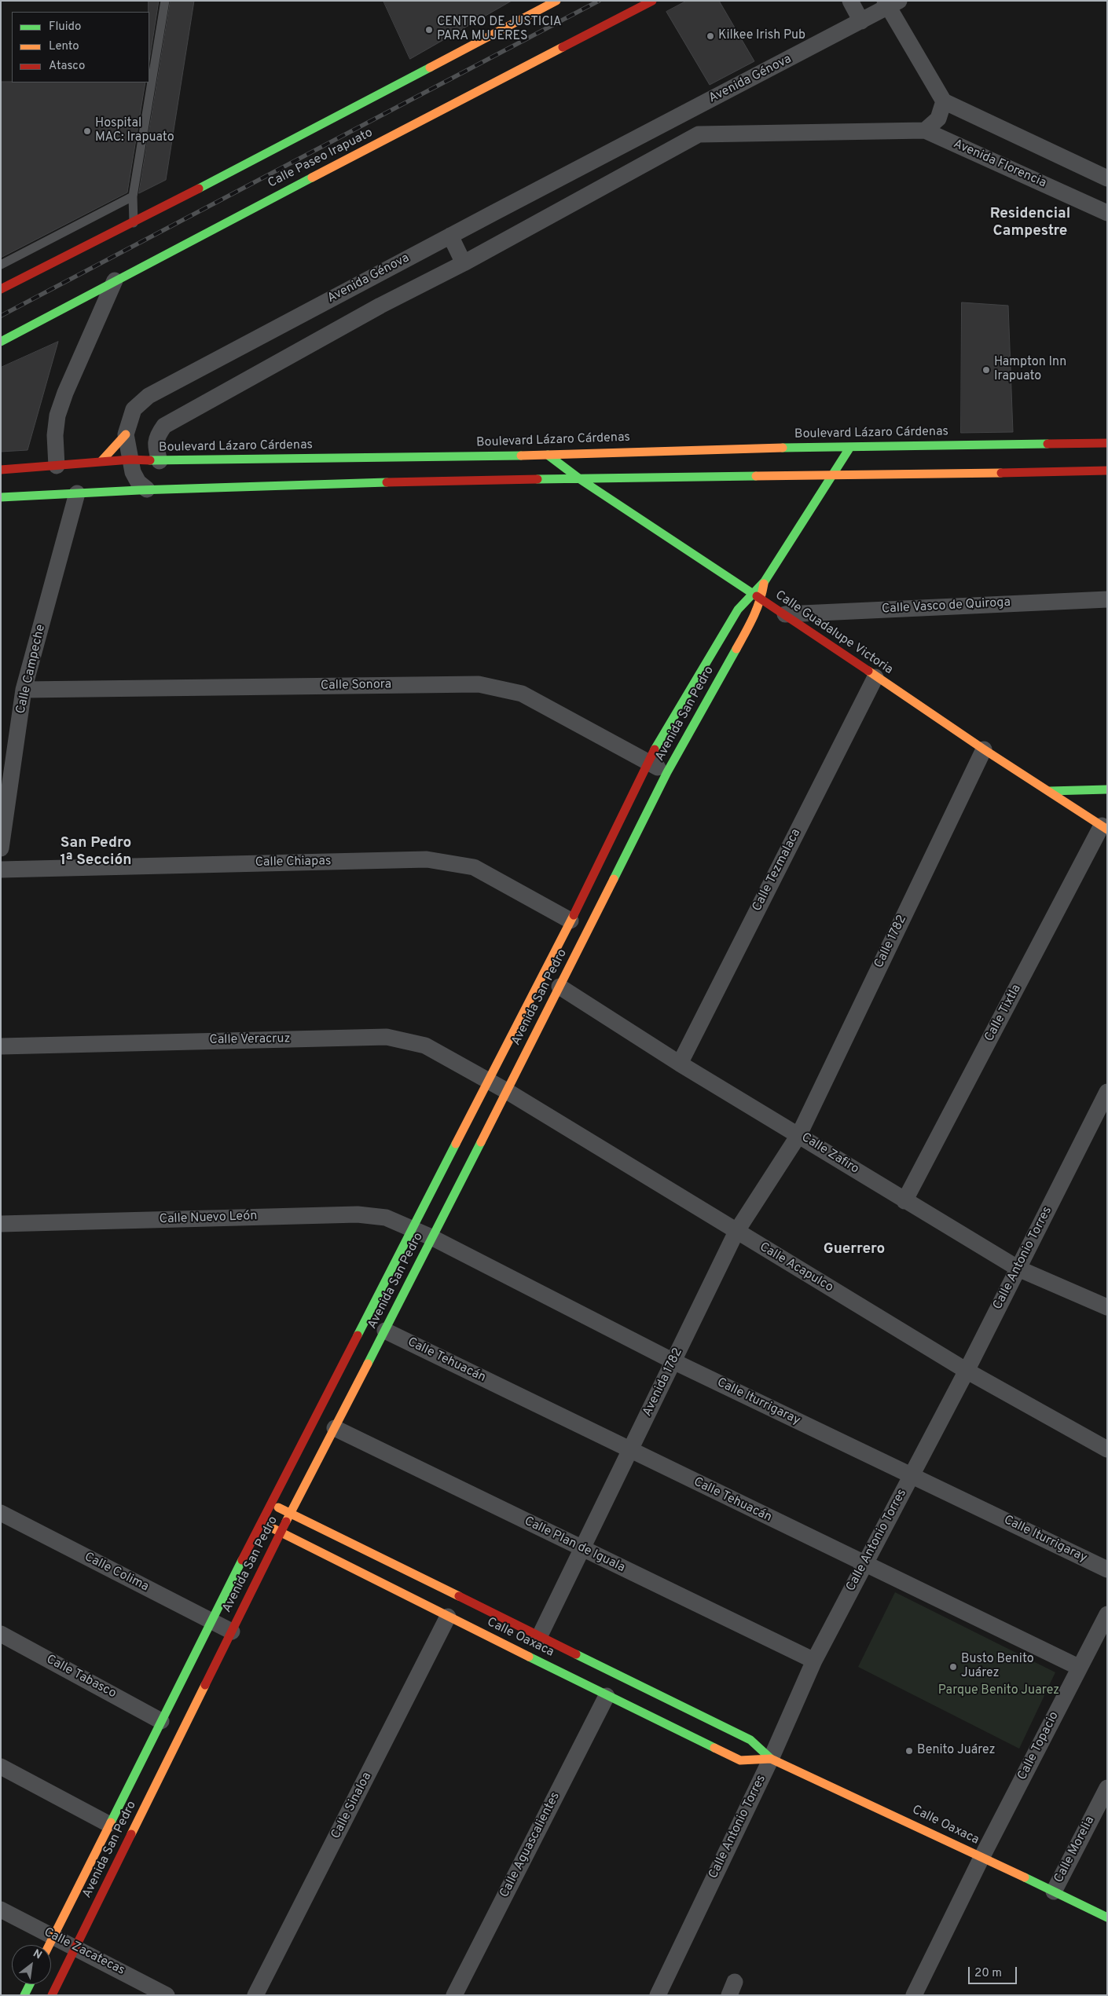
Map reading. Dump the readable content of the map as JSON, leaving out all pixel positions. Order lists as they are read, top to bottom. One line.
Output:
{"streets":{"street":["Avenida Génova","Calle Paseo Irapuato","Avenida Florencia","Boulevard Lázaro Cárdenas","Calle Vasco de Quiroga","Calle Guadalupe Victoria","Calle Campeche","Calle Sonora","Avenida San Pedro","Calle Chiapas","Calle Tezmalaca","Calle 1782","Calle Tixtla","Calle Veracruz","Calle Zafiro","Calle Nuevo León","Calle Antonio Torres","Calle Acapulco","Calle Tehuacán","Avenida 1782","Calle Iturrigaray","Calle Plan de Iguala","Calle Colima","Calle Oaxaca","Calle Tabasco","Calle Topacio","Calle Sinaloa","Calle Aguascalientes","Calle Morelia","Calle Zacatecas"]},"crossings":[["Avenida Génova","Boulevard Lázaro Cárdenas"],["Boulevard Lázaro Cárdenas","Calle Guadalupe Victoria"],["Boulevard Lázaro Cárdenas","Avenida San Pedro"],["Calle Vasco de Quiroga","Calle Guadalupe Victoria"],["Calle Guadalupe Victoria","Avenida San Pedro"],["Calle Guadalupe Victoria","Calle Tezmalaca"],["Calle Guadalupe Victoria","Calle 1782"],["Calle Guadalupe Victoria","Calle Tixtla"],["Calle Campeche","Calle Sonora"],["Calle Sonora","Avenida San Pedro"],["Avenida San Pedro","Calle Chiapas"],["Avenida San Pedro","Calle Veracruz"],["Avenida San Pedro","Calle Zafiro"],["Avenida San Pedro","Calle Nuevo León"],["Avenida San Pedro","Calle Acapulco"],["Avenida San Pedro","Calle Tehuacán"],["Avenida San Pedro","Calle Iturrigaray"],["Avenida San Pedro","Calle Plan de Iguala"],["Avenida San Pedro","Calle Colima"],["Avenida San Pedro","Calle Oaxaca"],["Avenida San Pedro","Calle Tabasco"],["Avenida San Pedro","Calle Zacatecas"],["Calle Tezmalaca","Calle Zafiro"],["Calle 1782","Calle Zafiro"],["Calle 1782","Avenida 1782"],["Calle Tixtla","Calle Zafiro"],["Calle Veracruz","Calle Acapulco"],["Calle Zafiro","Calle Antonio Torres"],["Calle Zafiro","Avenida 1782"],["Calle Nuevo León","Calle Iturrigaray"],["Calle Antonio Torres","Calle Acapulco"],["Calle Antonio Torres","Calle Tehuacán"],["Calle Antonio Torres","Calle Iturrigaray"],["Calle Antonio Torres","Calle Plan de Iguala"],["Calle Antonio Torres","Calle Oaxaca"],["Calle Acapulco","Avenida 1782"],["Calle Tehuacán","Avenida 1782"],["Calle Tehuacán","Calle Topacio"],["Avenida 1782","Calle Iturrigaray"],["Avenida 1782","Calle Plan de Iguala"],["Avenida 1782","Calle Oaxaca"],["Calle Oaxaca","Calle Topacio"],["Calle Oaxaca","Calle Sinaloa"],["Calle Oaxaca","Calle Aguascalientes"],["Calle Oaxaca","Calle Morelia"]],"districts":["Residencial Campestre","San Pedro 1ª Sección","Guerrero"],"parks":["Parque Benito Juarez"],"places":["CENTRO DE JUSTICIA PARA MUJERES","Kilkee Irish Pub","Hospital MAC: Irapuato","Hampton Inn Irapuato","Busto Benito Juárez","Benito Juárez"],"legend":["Fluido","Lento","Atasco"],"scale_bar":"20 m","north":"top right"}
